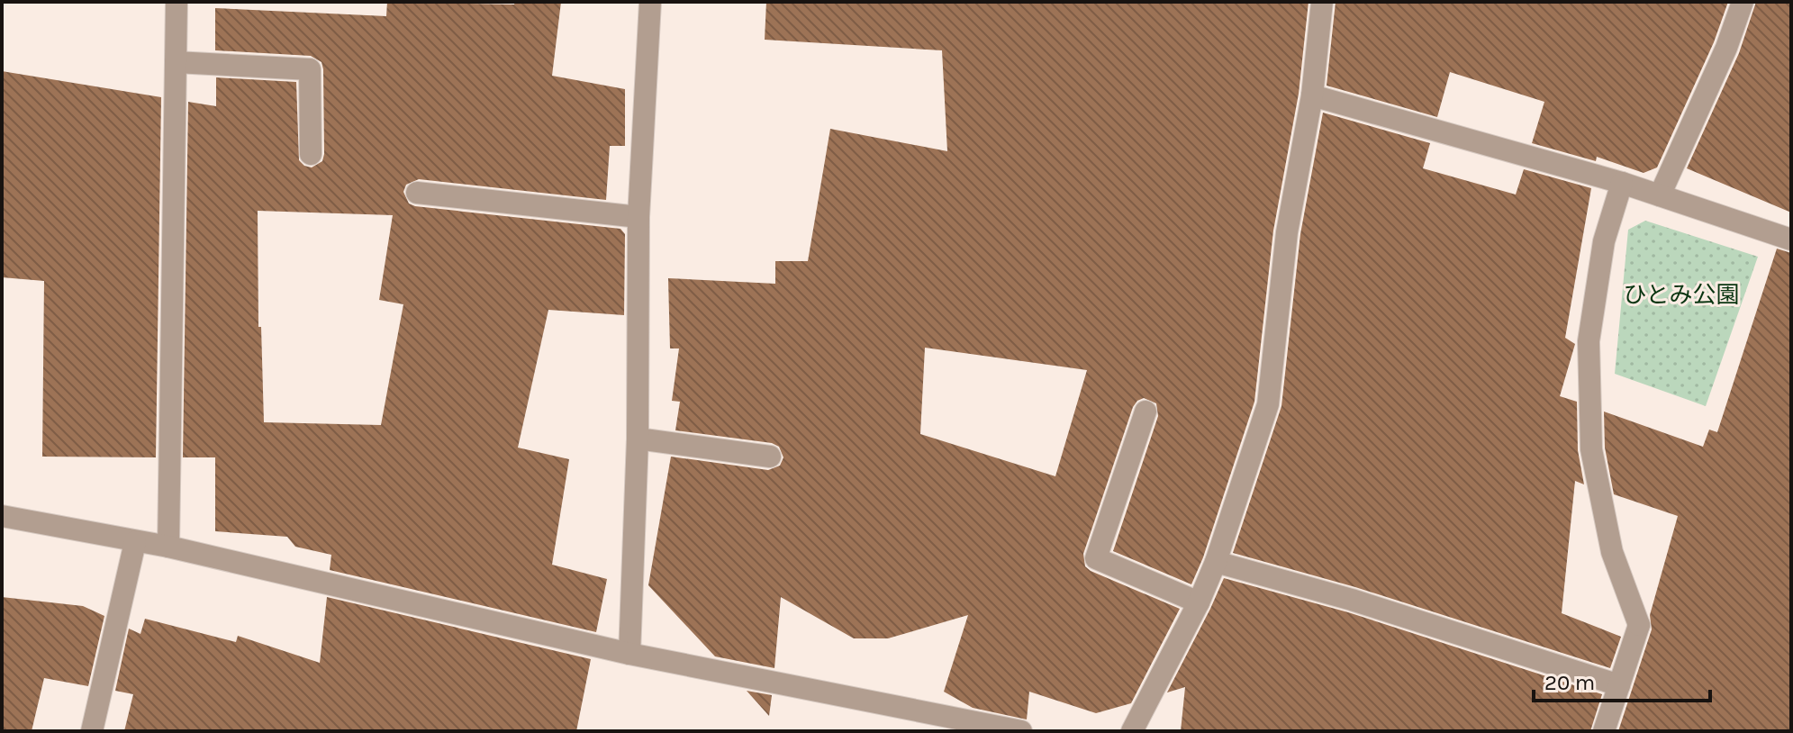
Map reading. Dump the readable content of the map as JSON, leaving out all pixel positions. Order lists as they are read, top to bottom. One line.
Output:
{"parks":["ひとみ公園"],"scale_bar":"20 m"}
